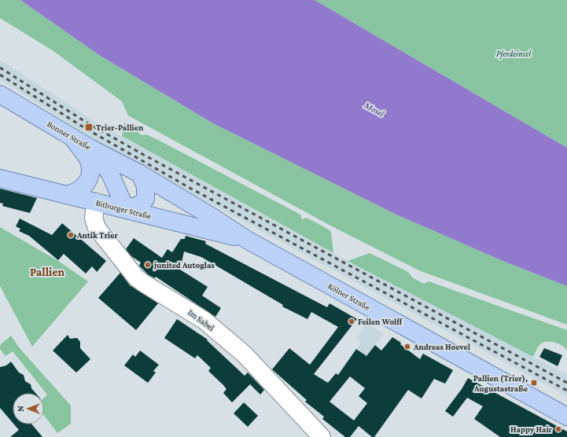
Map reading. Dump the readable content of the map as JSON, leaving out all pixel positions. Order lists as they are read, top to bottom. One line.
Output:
{"streets":{"main road":["Bonner Straße","Bitburger Straße","Kölner Straße"],"street":["Im Sabel"]},"crossings":[["Bonner Straße","Bitburger Straße"],["Bonner Straße","Kölner Straße"],["Bitburger Straße","Kölner Straße"],["Bitburger Straße","Im Sabel"]],"districts":["Pallien"],"water":["Mosel"],"parks":["Pferdeinsel"],"places":{"transit":["Trier-Pallien","Pallien (Trier), Augustastraße"],"other":["Antik Trier","junited Autoglas","Feilen Wolff","Andreas Hoevel","Happy Hair"]},"north":"left"}
